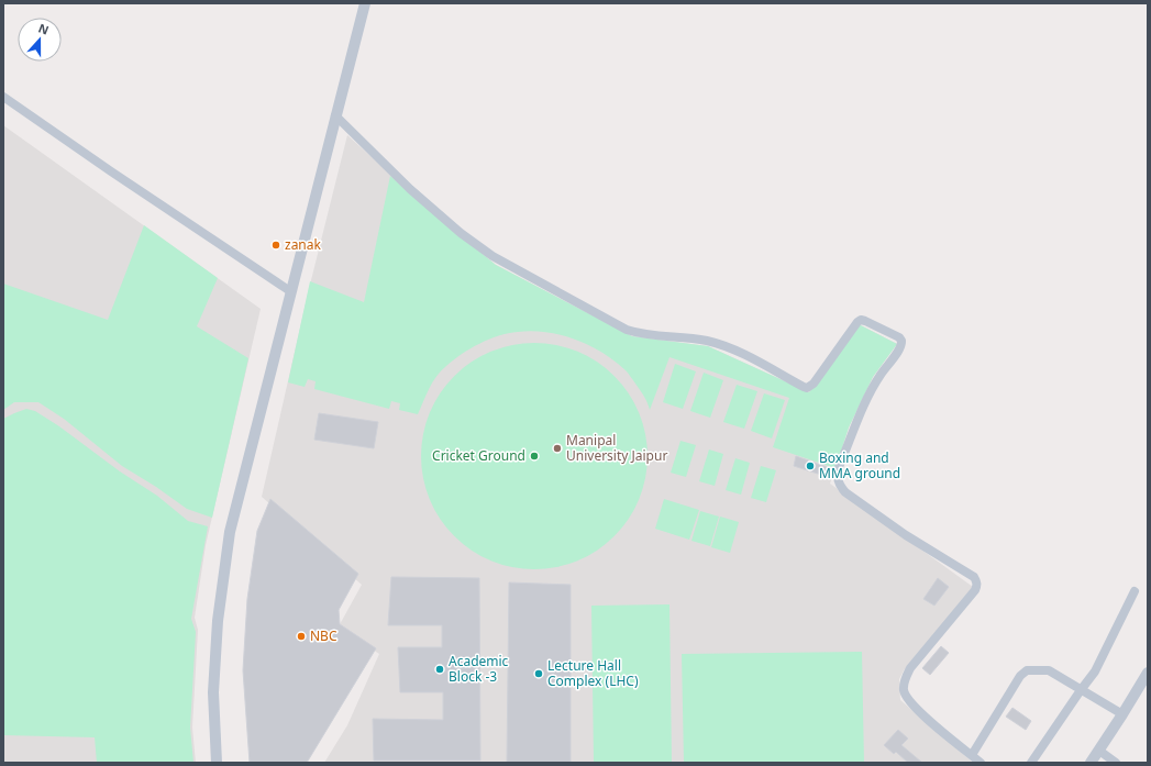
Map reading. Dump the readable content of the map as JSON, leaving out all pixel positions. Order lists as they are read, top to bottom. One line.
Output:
{"places":["zanak","Manipal University Jaipur","Cricket Ground","Boxing and MMA ground","NBC","Academic Block -3","Lecture Hall Complex (LHC)"],"north":"top"}
